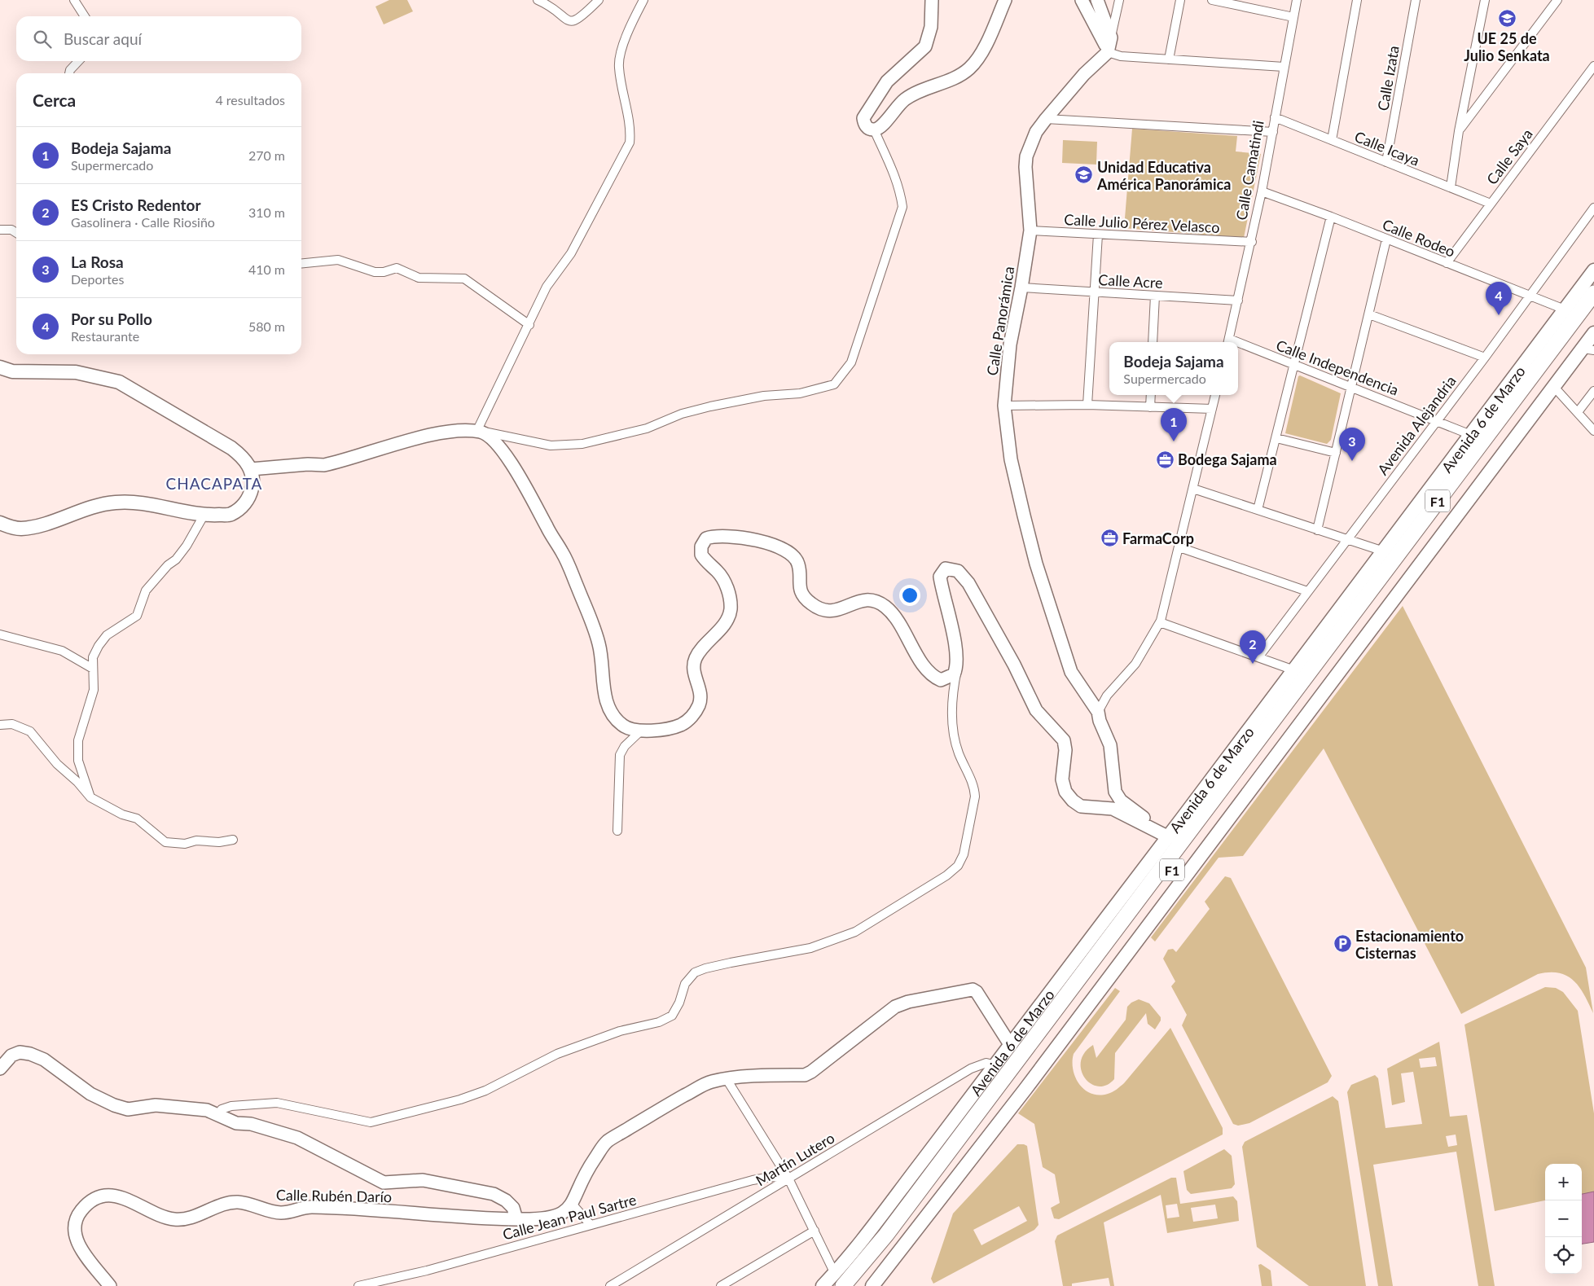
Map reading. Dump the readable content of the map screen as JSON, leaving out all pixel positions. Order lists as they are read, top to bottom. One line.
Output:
{"streets":{"highway":["Avenida 6 de Marzo","F1"],"street":["Calle Izata","Calle Icaya","Calle Saya","Calle Camatindi","Calle Julio Pérez Velasco","Calle Rodeo","Calle Acre","Calle Panorámica","Calle Independencia","Avenida Alejandria","Martín Lutero","Calle Rubén Darío","Calle Jean Paul Sartre"]},"crossings":[["Calle Izata","Calle Icaya"],["Calle Icaya","Calle Saya"],["Calle Icaya","Calle Camatindi"],["Calle Saya","Calle Rodeo"],["Calle Camatindi","Calle Julio Pérez Velasco"],["Calle Camatindi","Calle Rodeo"],["Calle Camatindi","Calle Acre"],["Calle Julio Pérez Velasco","Calle Panorámica"],["Calle Rodeo","Avenida 6 de Marzo"],["Calle Rodeo","Avenida Alejandria"],["Calle Acre","Calle Panorámica"],["Calle Independencia","Avenida 6 de Marzo"],["Calle Independencia","Avenida Alejandria"],["Avenida 6 de Marzo","Martín Lutero"],["Martín Lutero","Calle Jean Paul Sartre"]],"districts":["CHACAPATA"],"places":{"school or university":["UE 25 de Julio Senkata","Unidad Educativa América Panorámica"],"office":["Bodega Sajama","FarmaCorp"],"parking":["Estacionamiento Cisternas"]},"page":{"search":"Buscar aquí","heading":["Cerca","4 resultados"],"list":[{"mark":"1","name":"Bodeja Sajama","note":"Supermercado","value":"270 m"},{"mark":"2","name":"ES Cristo Redentor","note":"Gasolinera · Calle Riosiño","value":"310 m"},{"mark":"3","name":"La Rosa","note":"Deportes","value":"410 m"},{"mark":"4","name":"Por su Pollo","note":"Restaurante","value":"580 m"}],"pins":["4","1","3","2"],"popup":["Bodeja Sajama","Supermercado"],"map_buttons":["+","−"]}}
